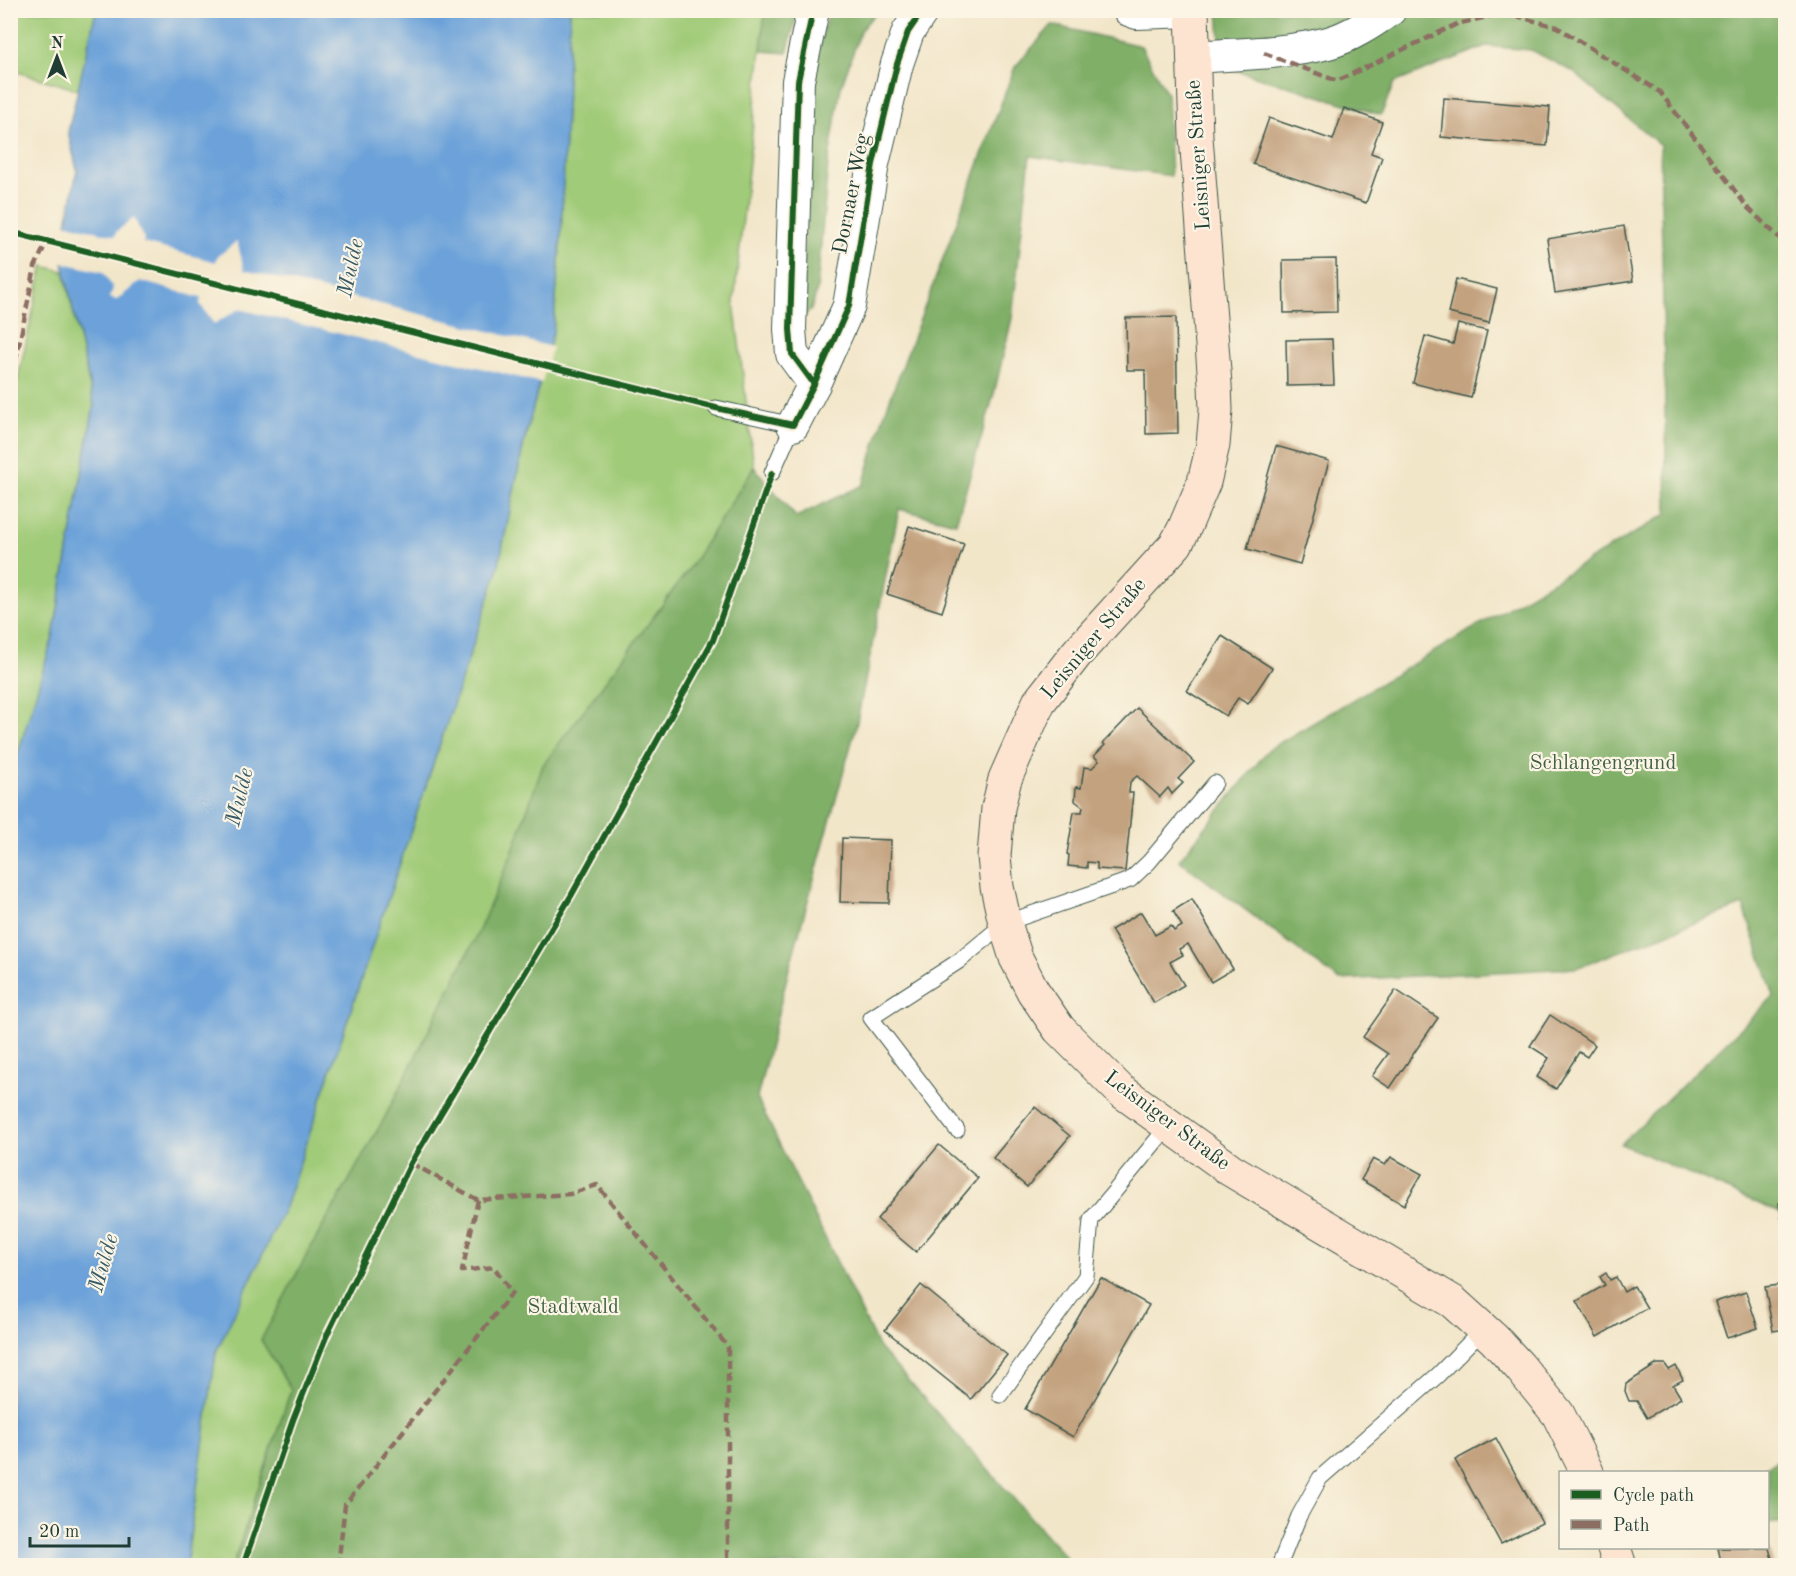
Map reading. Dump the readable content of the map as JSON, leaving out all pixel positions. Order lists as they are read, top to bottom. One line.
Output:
{"streets":{"main road":["Leisniger Straße"],"street":["Dornaer Weg"]},"water":["Mulde"],"parks":["Schlangengrund","Stadtwald"],"legend":["Cycle path","Path"],"scale_bar":"20 m","north":"top"}
